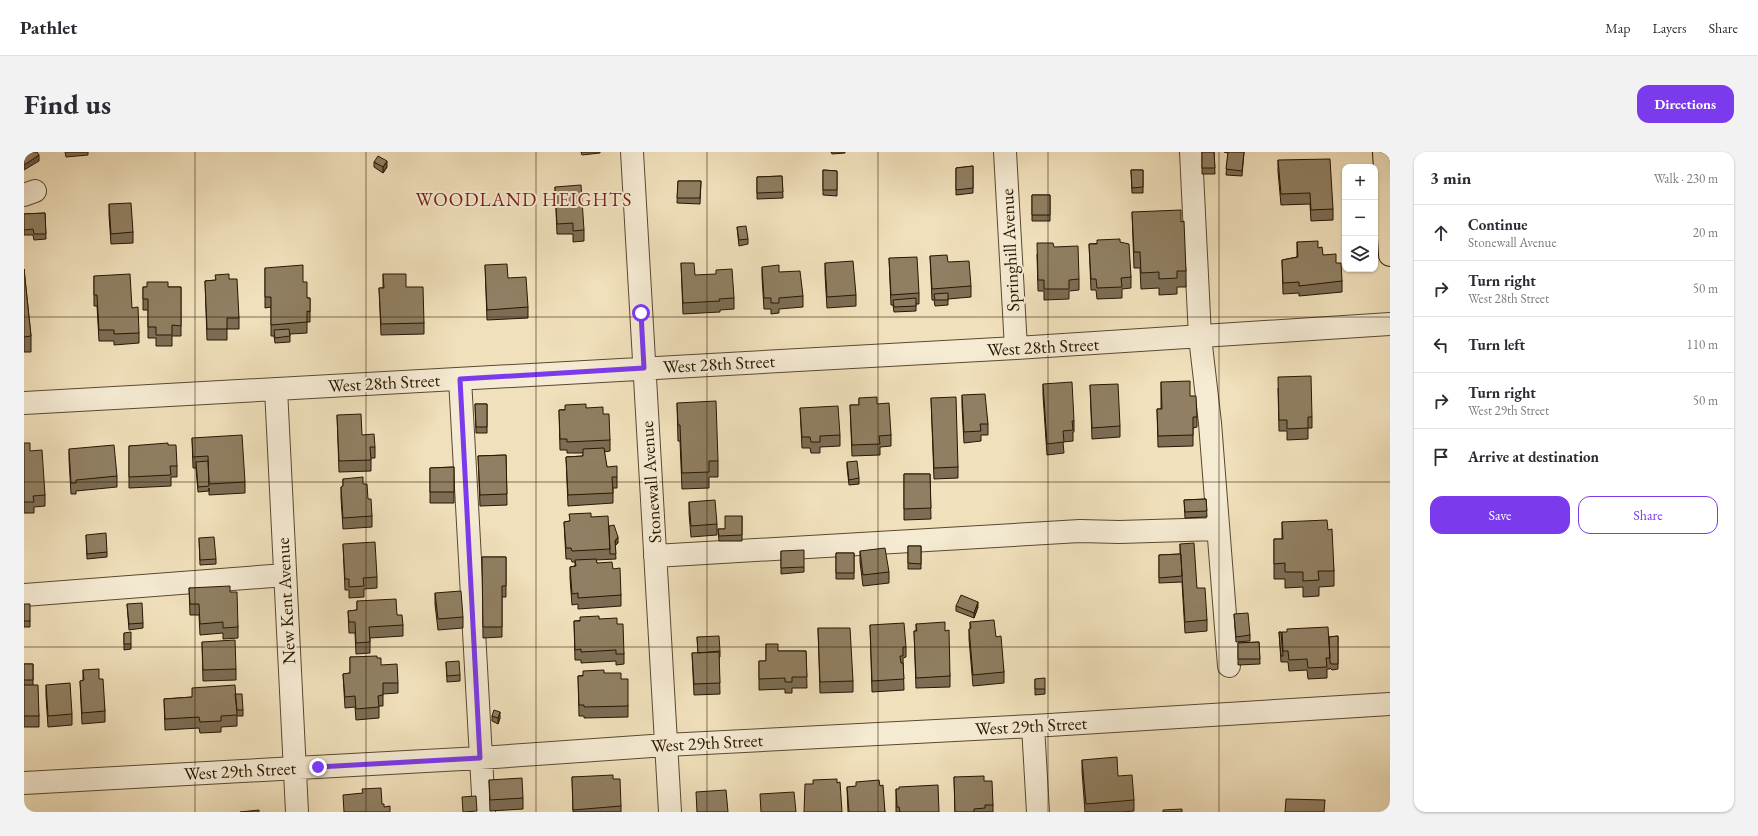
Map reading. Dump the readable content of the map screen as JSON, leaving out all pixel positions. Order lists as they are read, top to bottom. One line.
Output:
{"streets":{"street":["Springhill Avenue","West 28th Street","Stonewall Avenue","New Kent Avenue","West 29th Street"]},"crossings":[["Springhill Avenue","West 28th Street"],["West 28th Street","Stonewall Avenue"],["West 28th Street","New Kent Avenue"],["Stonewall Avenue","West 29th Street"],["New Kent Avenue","West 29th Street"]],"districts":["WOODLAND HEIGHTS"],"page":{"header":"Pathlet","nav":["Map","Layers","Share"],"buttons":["Directions",["Save","Share"]],"title":"Find us","heading":["3 min","Walk · 230 m"],"map_buttons":["+","−"],"list":[["Continue","Stonewall Avenue","20 m"],["Turn right","West 28th Street","50 m"],["Turn left","110 m"],["Turn right","West 29th Street","50 m"],"Arrive at destination"]}}
